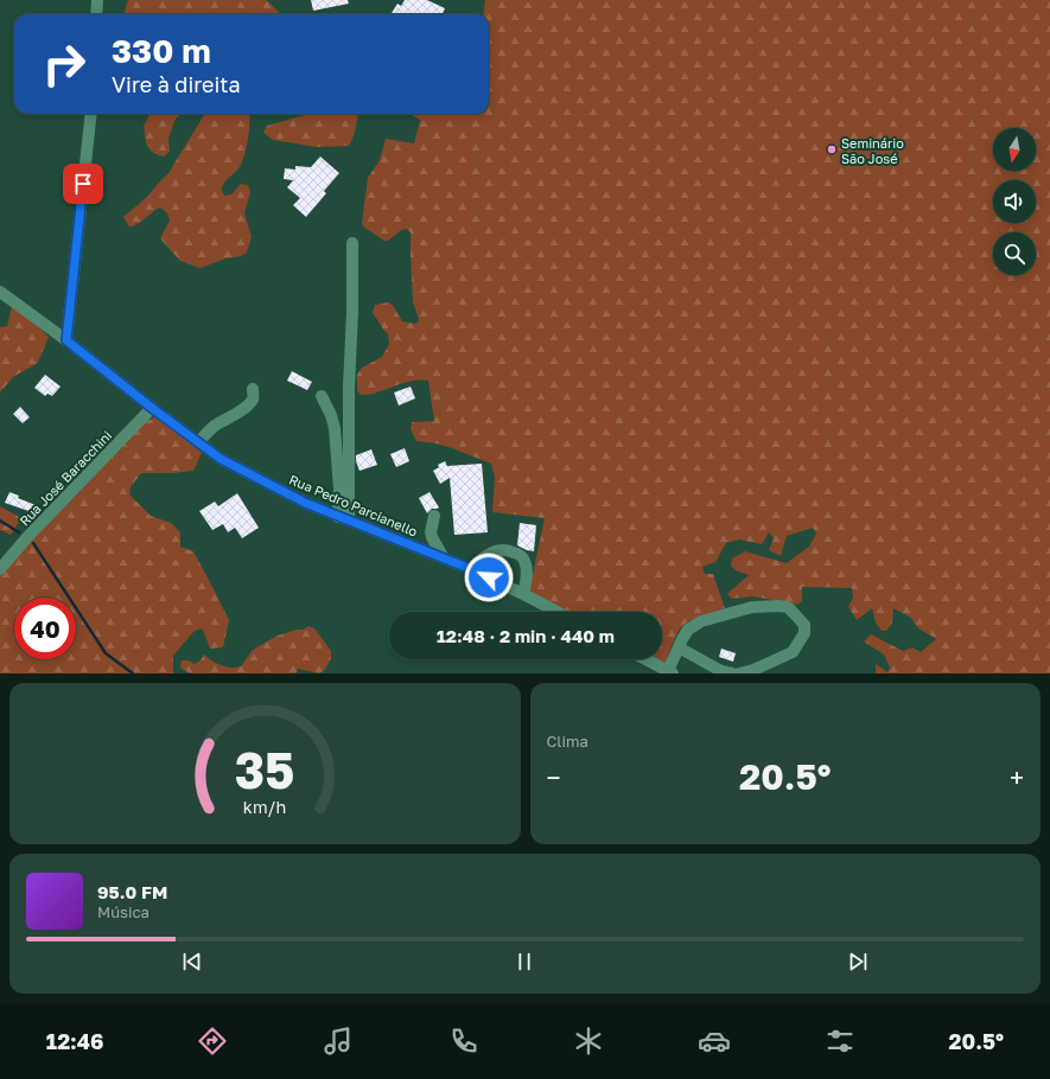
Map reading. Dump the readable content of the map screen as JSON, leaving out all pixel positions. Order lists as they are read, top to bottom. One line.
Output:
{"streets":{"street":["Rua José Baracchini","Rua Pedro Parcianello"]},"crossings":[["Rua José Baracchini","Rua Pedro Parcianello"]],"places":["Seminário São José"],"north":"bottom","page":{"turn":["330 m","Vire à direita"],"limit":"40","trip":"12:48 · 2 min · 440 m","tile":"Clima","heat":["−","20.5°","+"],"song":["95.0 FM","Música"],"tabs":["12:46","20.5°"],"gauge":["35","km/h"]}}
